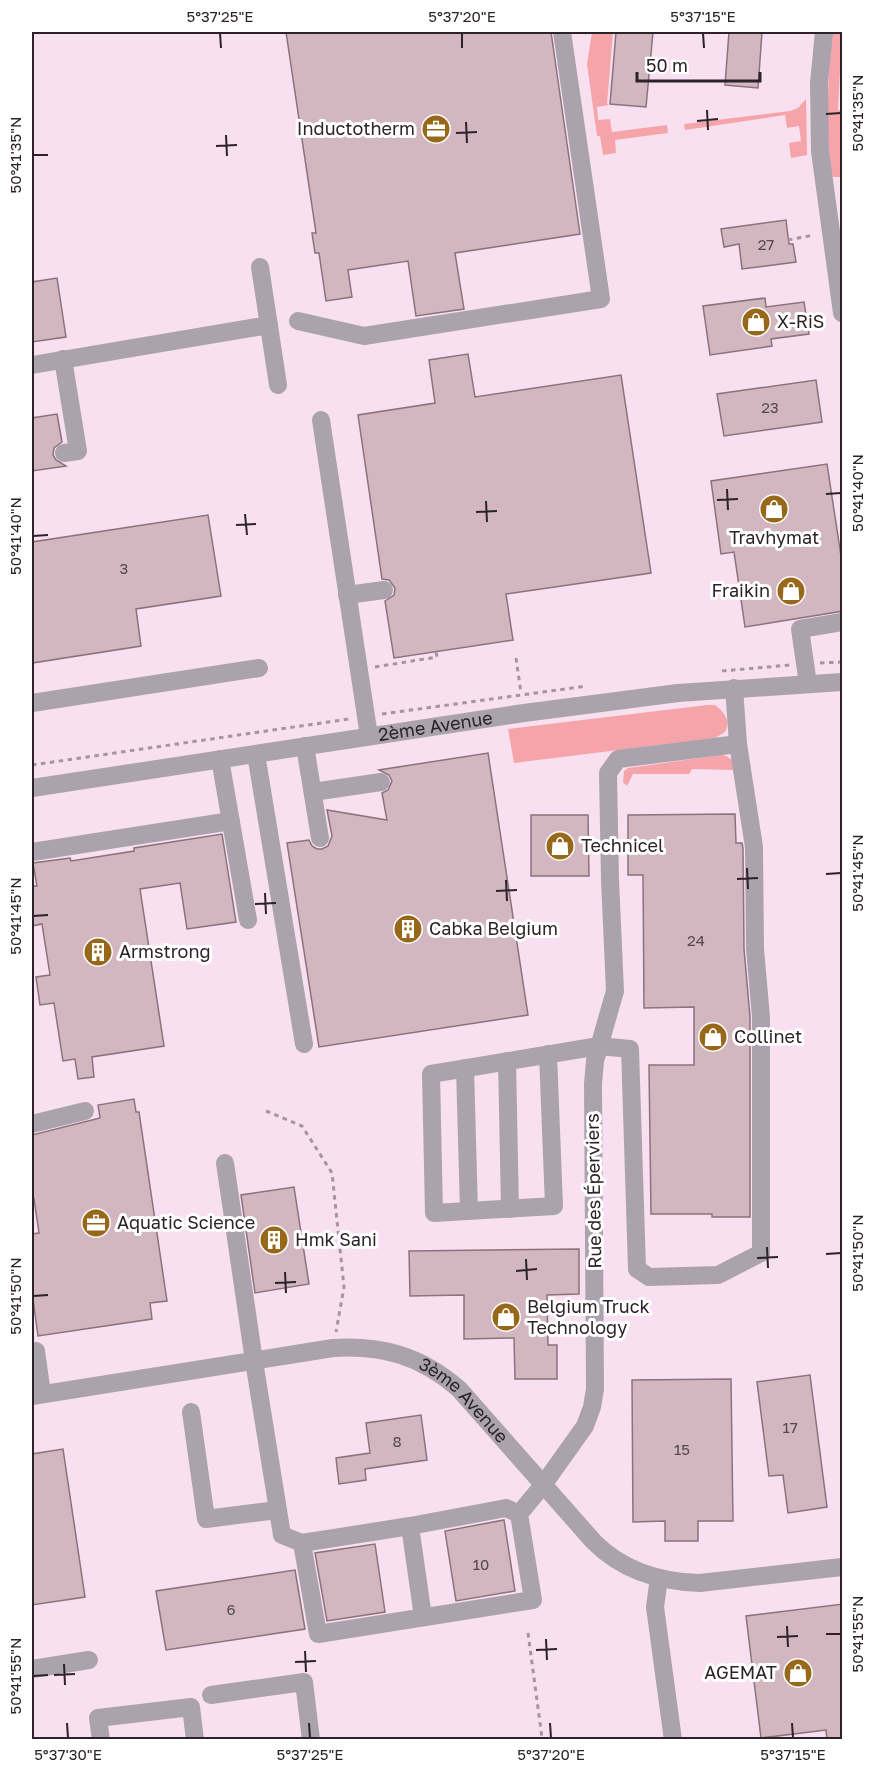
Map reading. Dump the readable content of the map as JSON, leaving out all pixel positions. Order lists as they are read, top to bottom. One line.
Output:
{"streets":{"street":["2ème Avenue","Rue des Éperviers","3ème Avenue"]},"crossings":[["Rue des Éperviers","3ème Avenue"]],"places":{"office":["Inductotherm","Aquatic Science"],"shop":["X-RiS","Travhymat","Fraikin","Technicel","Collinet","Belgium Truck Technology","AGEMAT"],"building":["Cabka Belgium","Armstrong","Hmk Sani"]},"house_numbers":["27","23","3","24","17","8","15","10","6"],"scale_bar":"50 m","coordinates":["5°37'25\"E","5°37'20\"E","5°37'15\"E","50°41'35\"N","50°41'40\"N","50°41'45\"N","50°41'50\"N","50°41'55\"N","5°37'30\"E"]}
